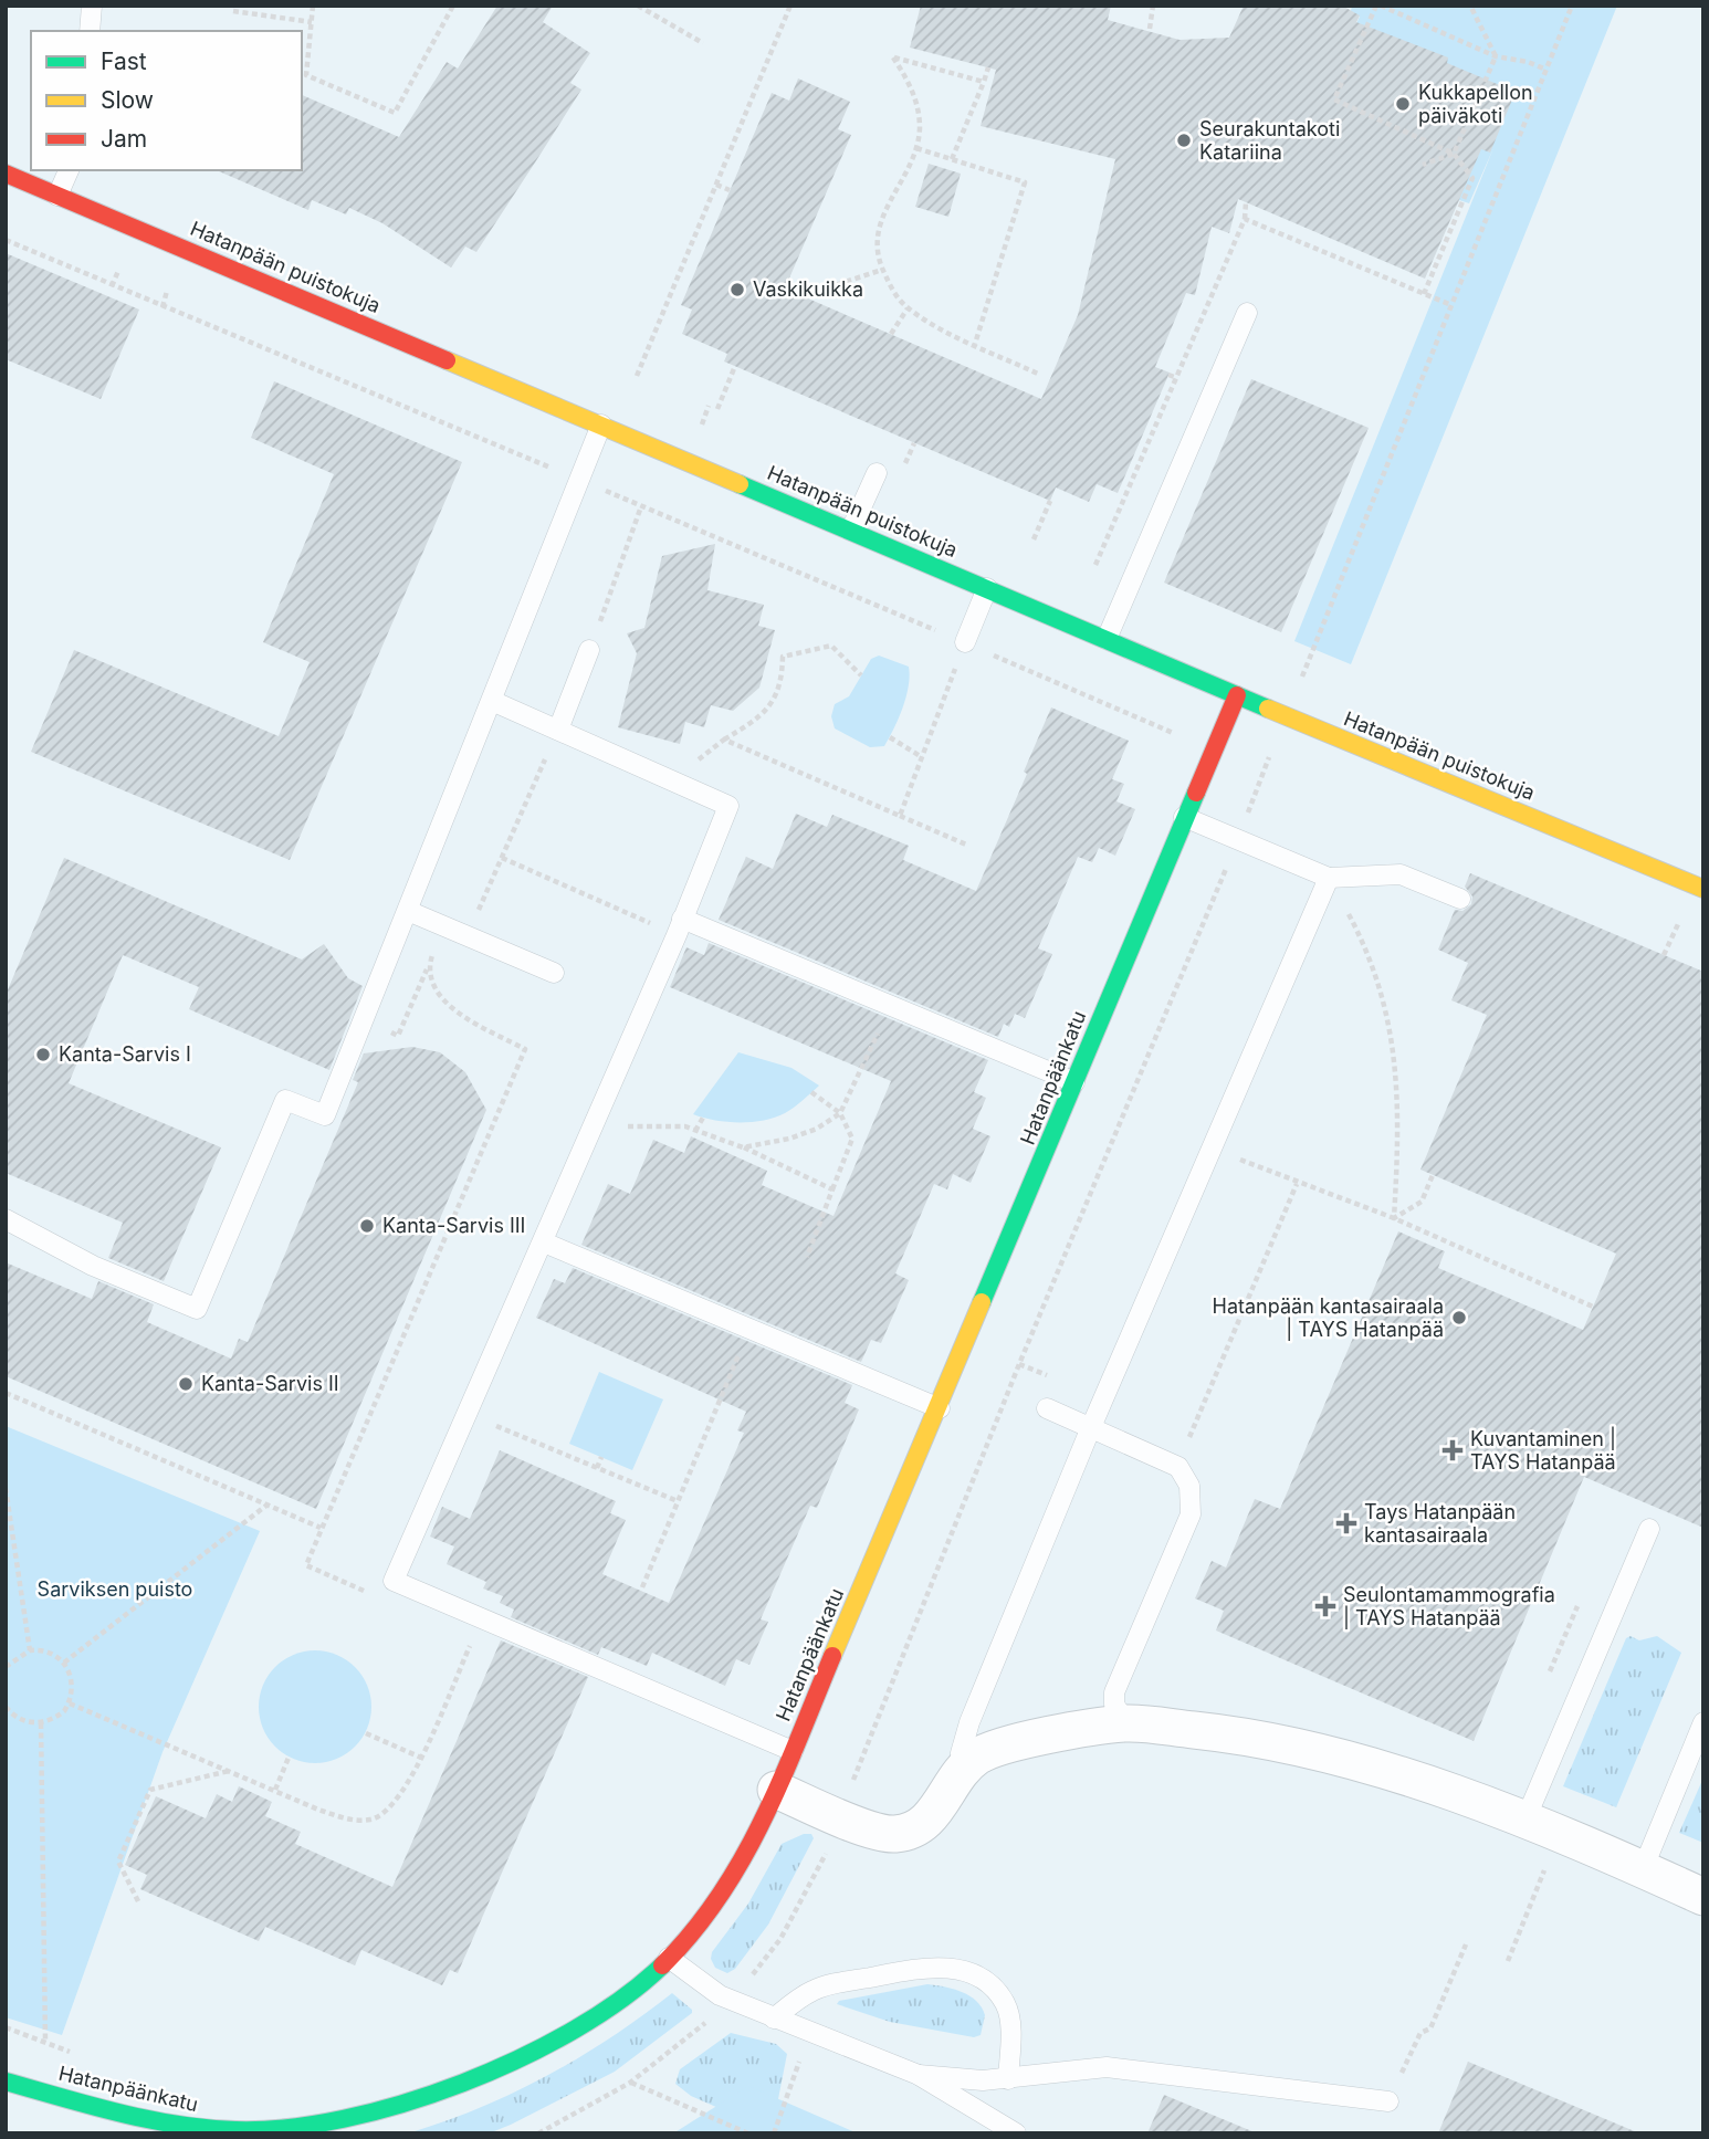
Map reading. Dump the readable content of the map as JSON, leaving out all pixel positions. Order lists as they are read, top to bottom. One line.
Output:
{"streets":{"street":["Hatanpään puistokuja","Hatanpäänkatu"]},"crossings":[["Hatanpään puistokuja","Hatanpäänkatu"]],"parks":["Sarviksen puisto"],"places":{"other":["Kukkapellon päiväkoti","Seurakuntakoti Katariina","Vaskikuikka","Kanta-Sarvis I","Kanta-Sarvis III","Hatanpään kantasairaala | TAYS Hatanpää","Kanta-Sarvis II"],"health":["Kuvantaminen | TAYS Hatanpää","Tays Hatanpään kantasairaala","Seulontamammografia | TAYS Hatanpää"]},"legend":["Fast","Slow","Jam"]}
